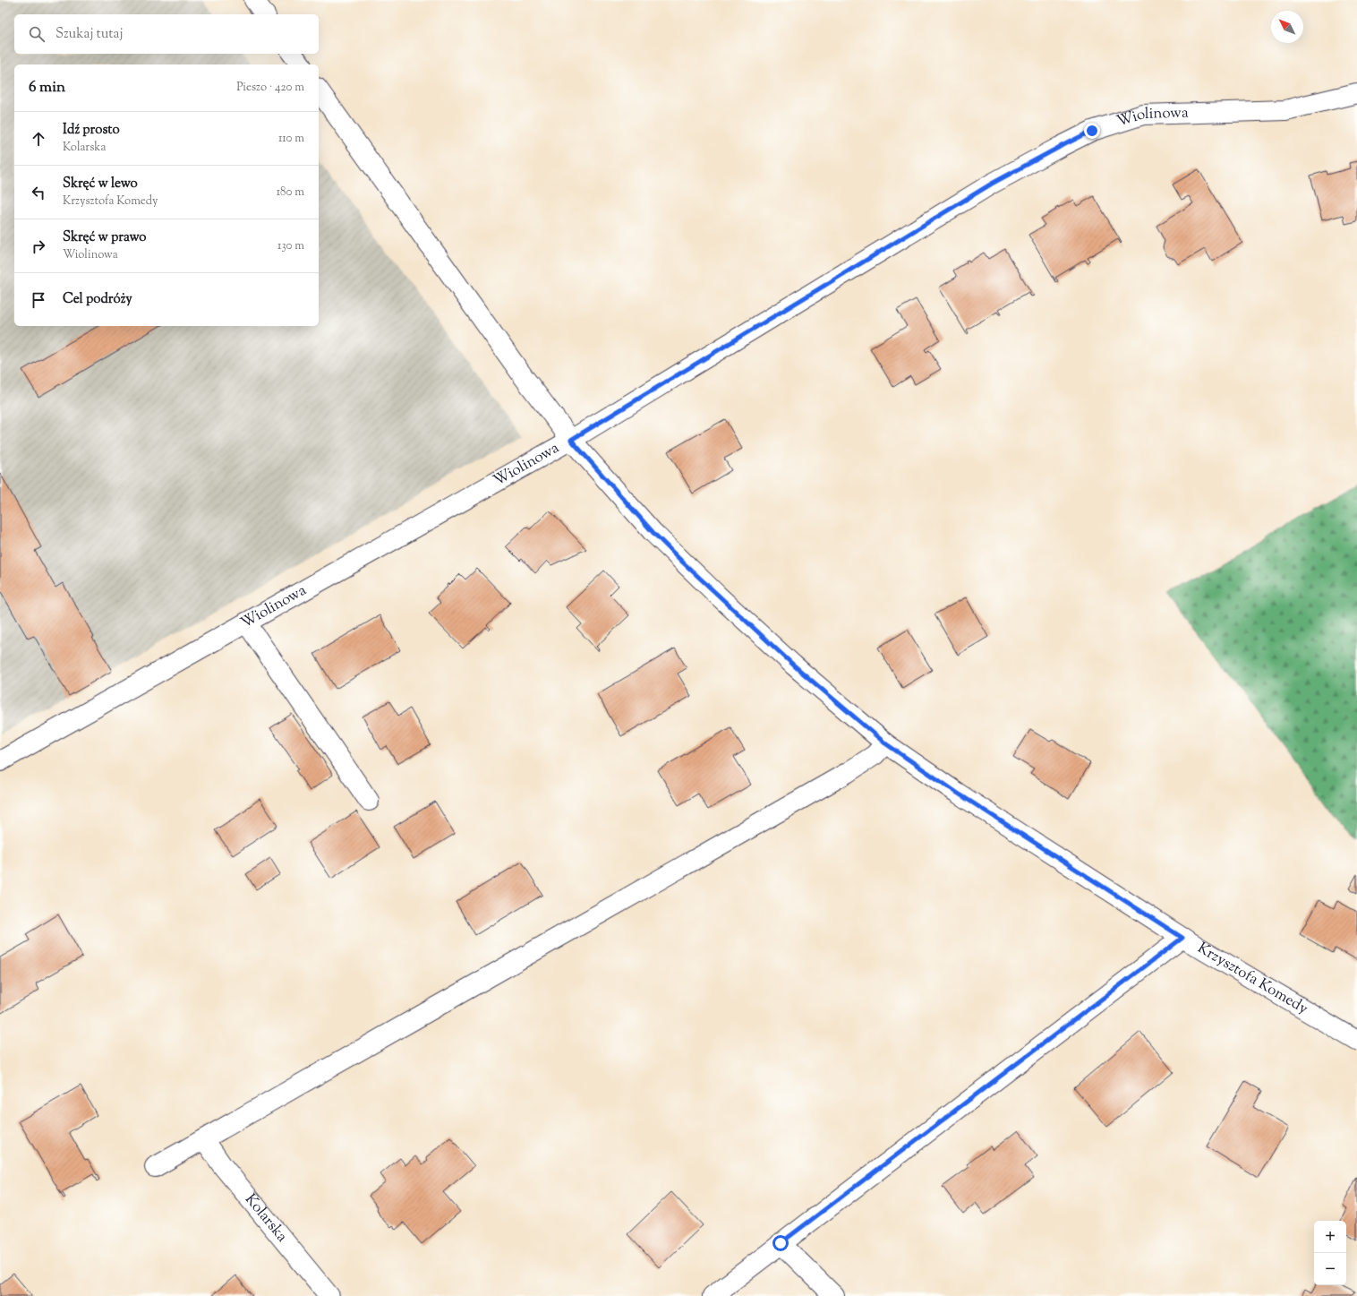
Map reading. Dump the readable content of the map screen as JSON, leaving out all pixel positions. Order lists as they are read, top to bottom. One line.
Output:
{"streets":{"street":["Wiolinowa","Krzysztofa Komedy","Kolarska"]},"crossings":[["Wiolinowa","Krzysztofa Komedy"]],"north":"top left","page":{"search":"Szukaj tutaj","heading":["6 min","Pieszo · 420 m"],"list":[["Idź prosto","Kolarska","110 m"],["Skręć w lewo","Krzysztofa Komedy","180 m"],["Skręć w prawo","Wiolinowa","130 m"],"Cel podróży"],"map_buttons":["+","−"]}}
